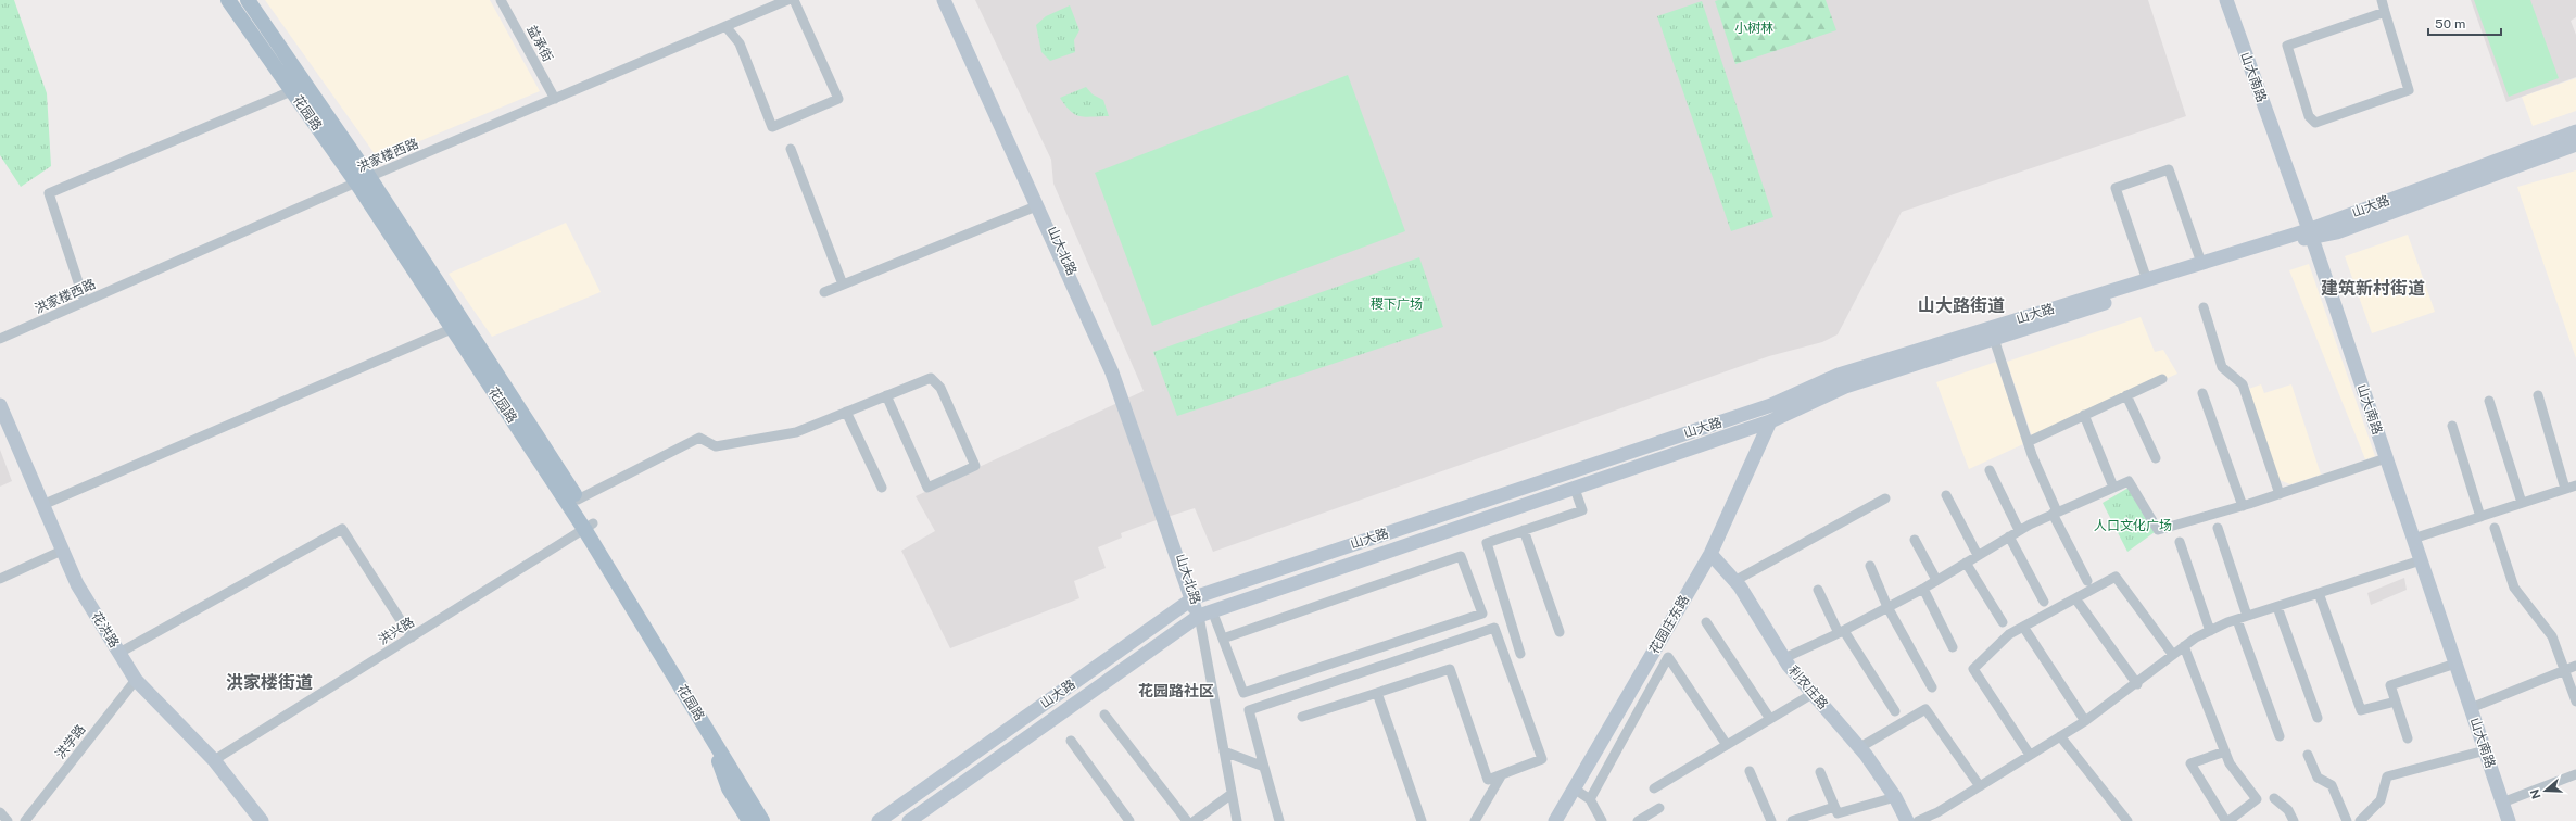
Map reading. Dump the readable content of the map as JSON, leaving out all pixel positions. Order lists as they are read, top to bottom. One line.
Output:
{"streets":{"main road":["山大南路","花园路","山大路","山大北路","花园庄东路","花洪路","利农庄路"],"street":["益承街","洪家楼西路","洪兴路","洪学路"]},"crossings":[["益承街","洪家楼西路"],["山大南路","山大路"],["花园路","洪家楼西路"],["花园路","洪兴路"],["山大路","山大北路"],["山大路","花园庄东路"],["花园庄东路","利农庄路"],["花洪路","洪兴路"],["花洪路","洪学路"]],"districts":["建筑新村街道","山大路街道","洪家楼街道","花园路社区"],"parks":["小树林","稷下广场","人口文化广场"],"scale_bar":"50 m","north":"left"}
